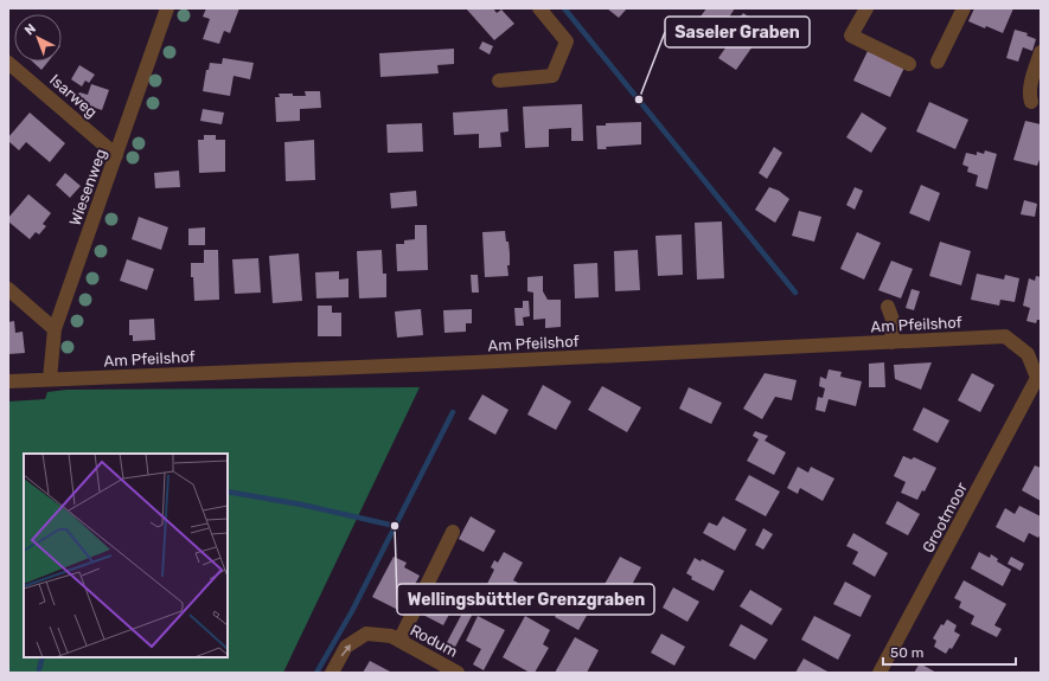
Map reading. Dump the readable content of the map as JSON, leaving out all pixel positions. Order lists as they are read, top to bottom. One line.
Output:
{"streets":{"street":["Isarweg","Wiesenweg","Am Pfeilshof","Grootmoor","Rodum"]},"crossings":[["Isarweg","Wiesenweg"],["Wiesenweg","Am Pfeilshof"],["Am Pfeilshof","Grootmoor"]],"one_way":["Rodum"],"places":["Saseler Graben","Wellingsbüttler Grenzgraben"],"scale_bar":"50 m","north":"top left"}
